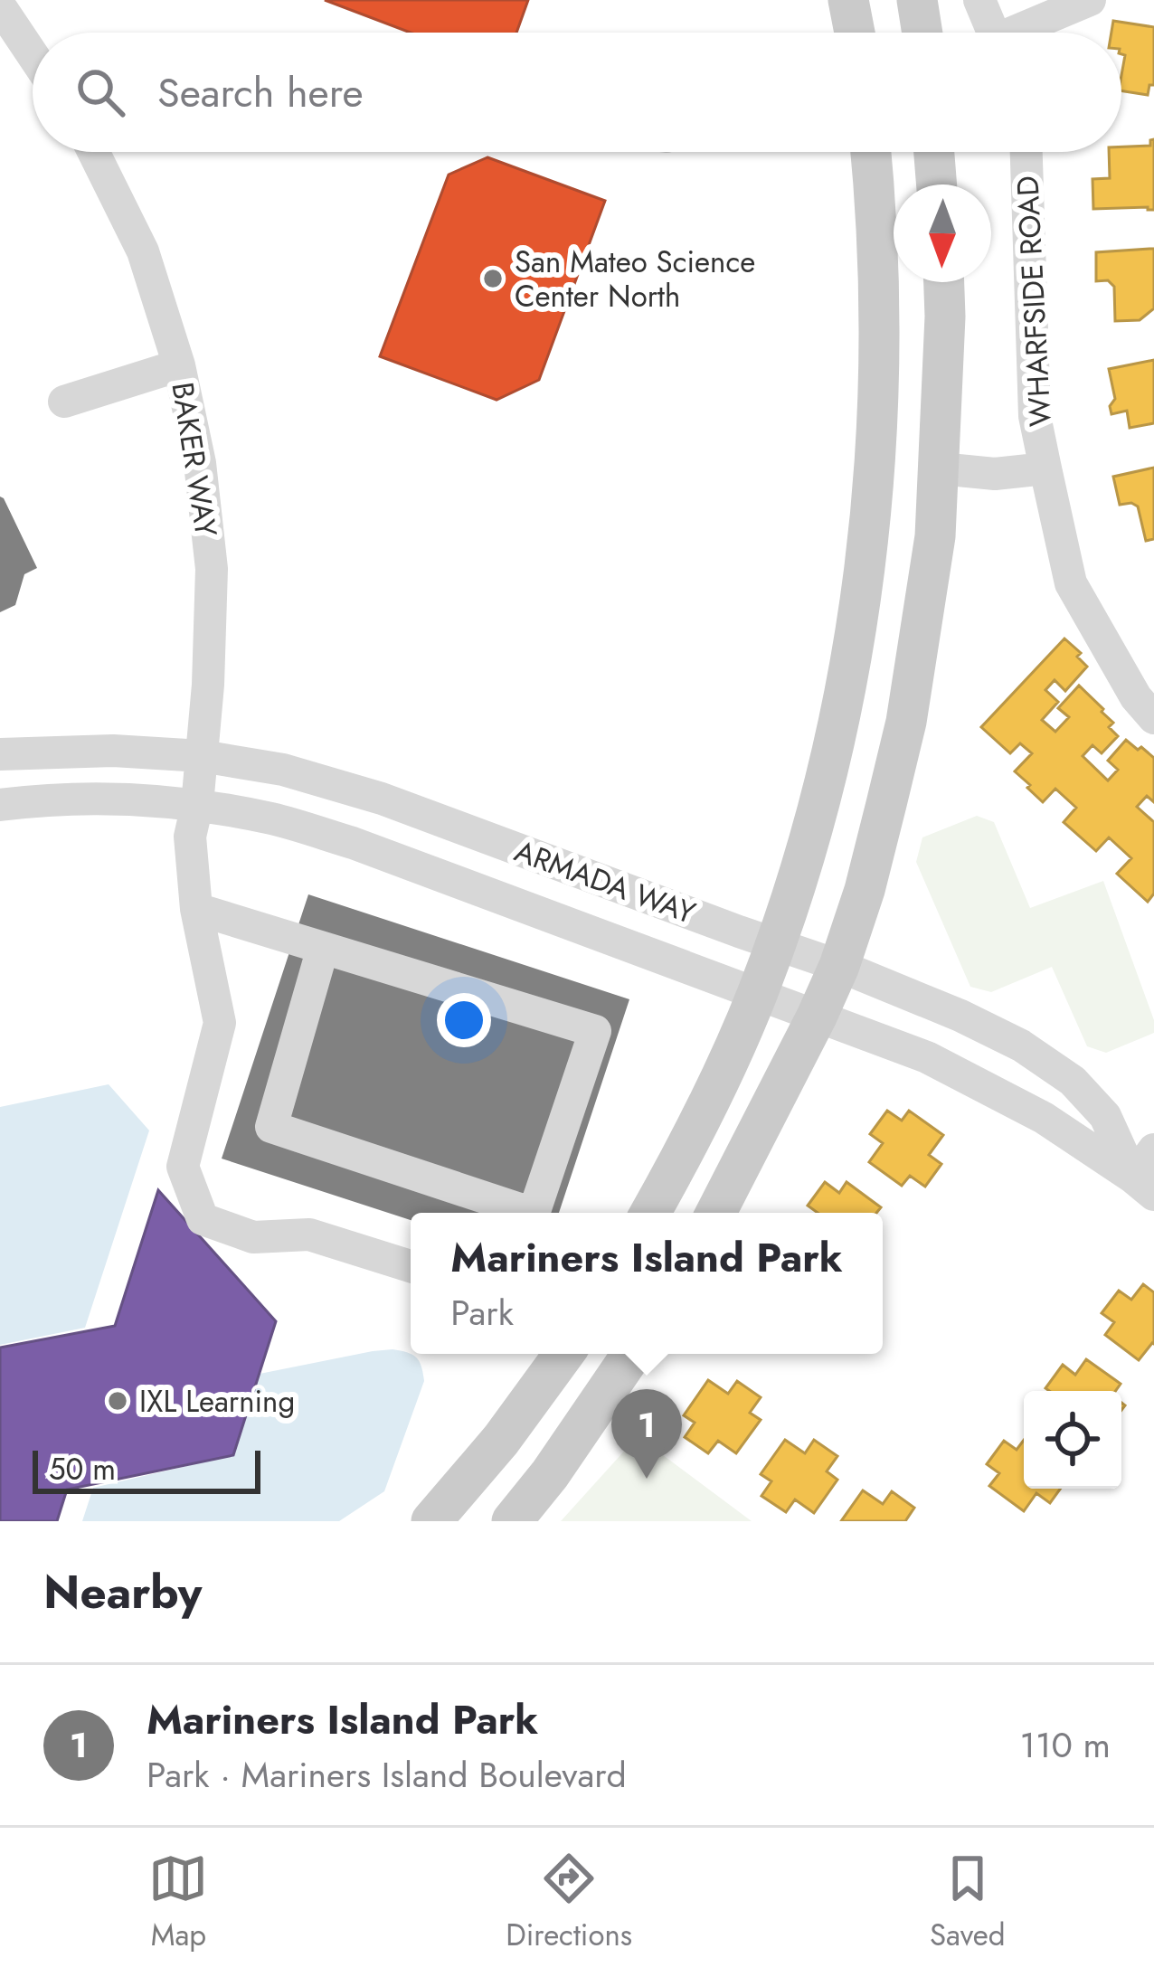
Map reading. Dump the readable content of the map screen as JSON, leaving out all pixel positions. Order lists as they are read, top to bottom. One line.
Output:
{"streets":{"street":["WHARFSIDE ROAD","BAKER WAY","ARMADA WAY"]},"crossings":[["BAKER WAY","ARMADA WAY"]],"places":["San Mateo Science Center North","IXL Learning"],"scale_bar":"50 m","north":"bottom","page":{"search":"Search here","popup":["Mariners Island Park","Park"],"pins":"1","scale":"50 m","heading":"Nearby","list":[{"mark":"1","name":"Mariners Island Park","note":"Park · Mariners Island Boulevard","value":"110 m"}],"nav":["Map","Directions","Saved"]}}
